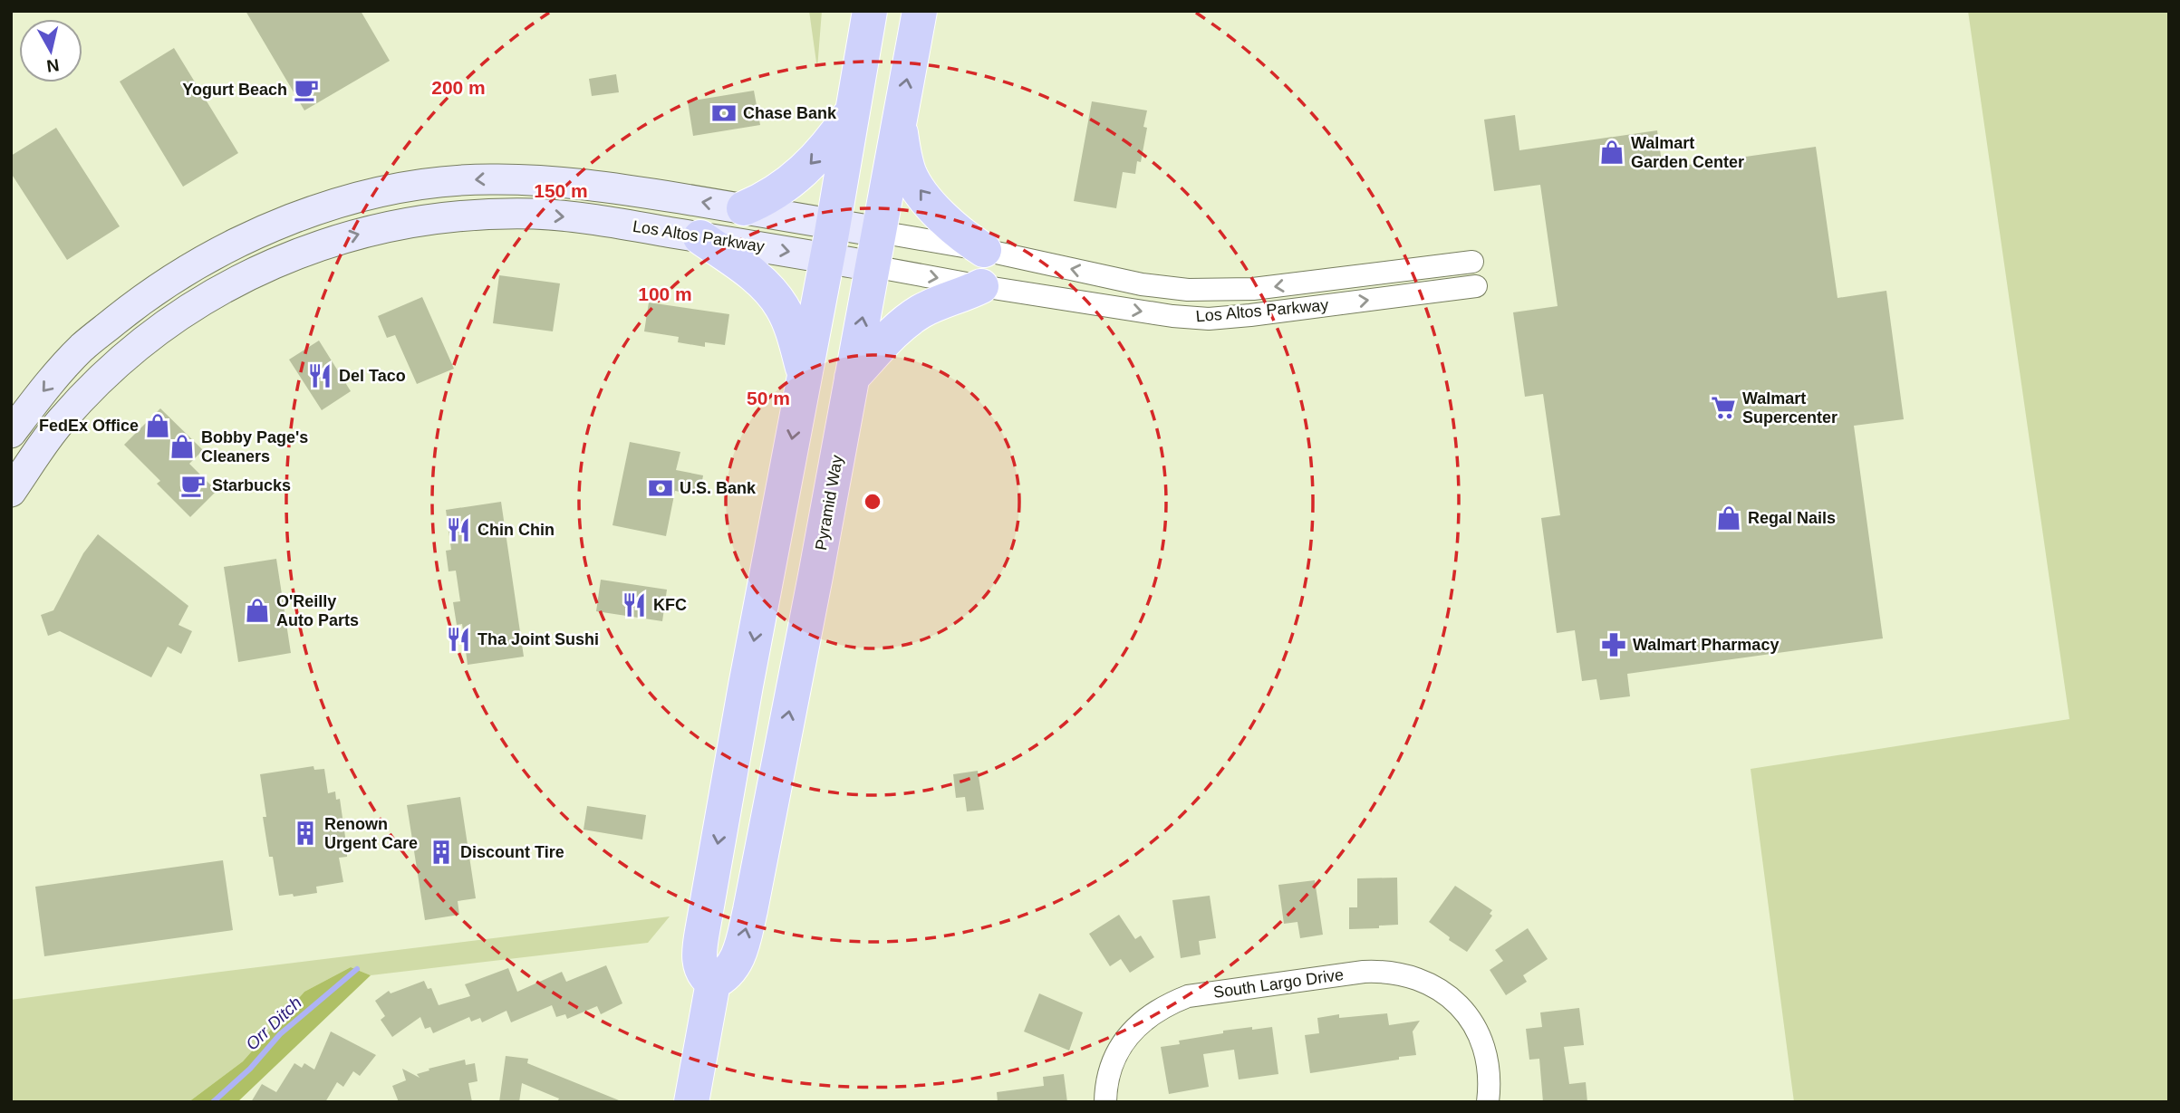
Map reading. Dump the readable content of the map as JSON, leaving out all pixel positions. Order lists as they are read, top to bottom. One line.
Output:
{"streets":{"main road":["Los Altos Parkway","Pyramid Way"],"street":["South Largo Drive"]},"crossings":[["Los Altos Parkway","Pyramid Way"]],"water":["Orr Ditch"],"places":{"cafe":["Yogurt Beach","Starbucks"],"bank":["Chase Bank","U.S. Bank"],"shop":["Walmart Garden Center","FedEx Office","Bobby Page's Cleaners","Regal Nails","O'Reilly Auto Parts"],"restaurant":["Del Taco","Chin Chin","KFC","Tha Joint Sushi"],"supermarket":["Walmart Supercenter"],"pharmacy":["Walmart Pharmacy"],"building":["Renown Urgent Care","Discount Tire"]},"north":"bottom","rings":["200 m","150 m","100 m","50 m"]}
